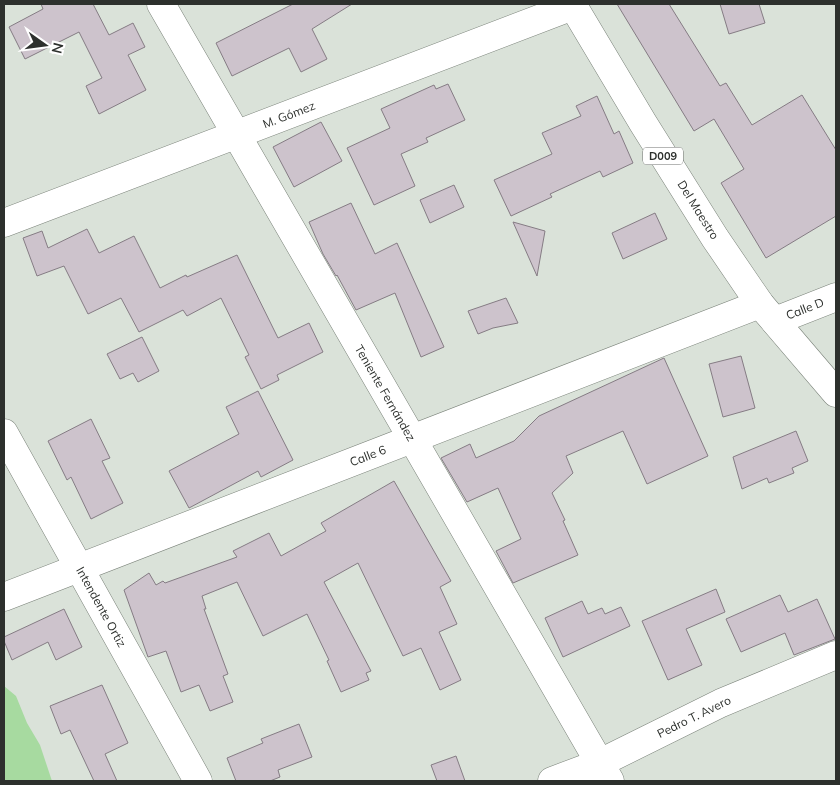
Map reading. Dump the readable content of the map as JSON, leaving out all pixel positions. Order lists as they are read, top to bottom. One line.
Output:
{"streets":{"street":["M. Gómez","D009","Del Maestro","Calle D","Teniente Fernández","Calle 6","Intendente Ortiz","Pedro T. Avero"]},"crossings":[["M. Gómez","Del Maestro"],["M. Gómez","Teniente Fernández"],["D009","Del Maestro"],["D009","Calle D"],["D009","Calle 6"],["Del Maestro","Calle D"],["Del Maestro","Calle 6"],["Calle D","Calle 6"],["Teniente Fernández","Calle 6"],["Teniente Fernández","Pedro T. Avero"],["Calle 6","Intendente Ortiz"]],"north":"right"}
